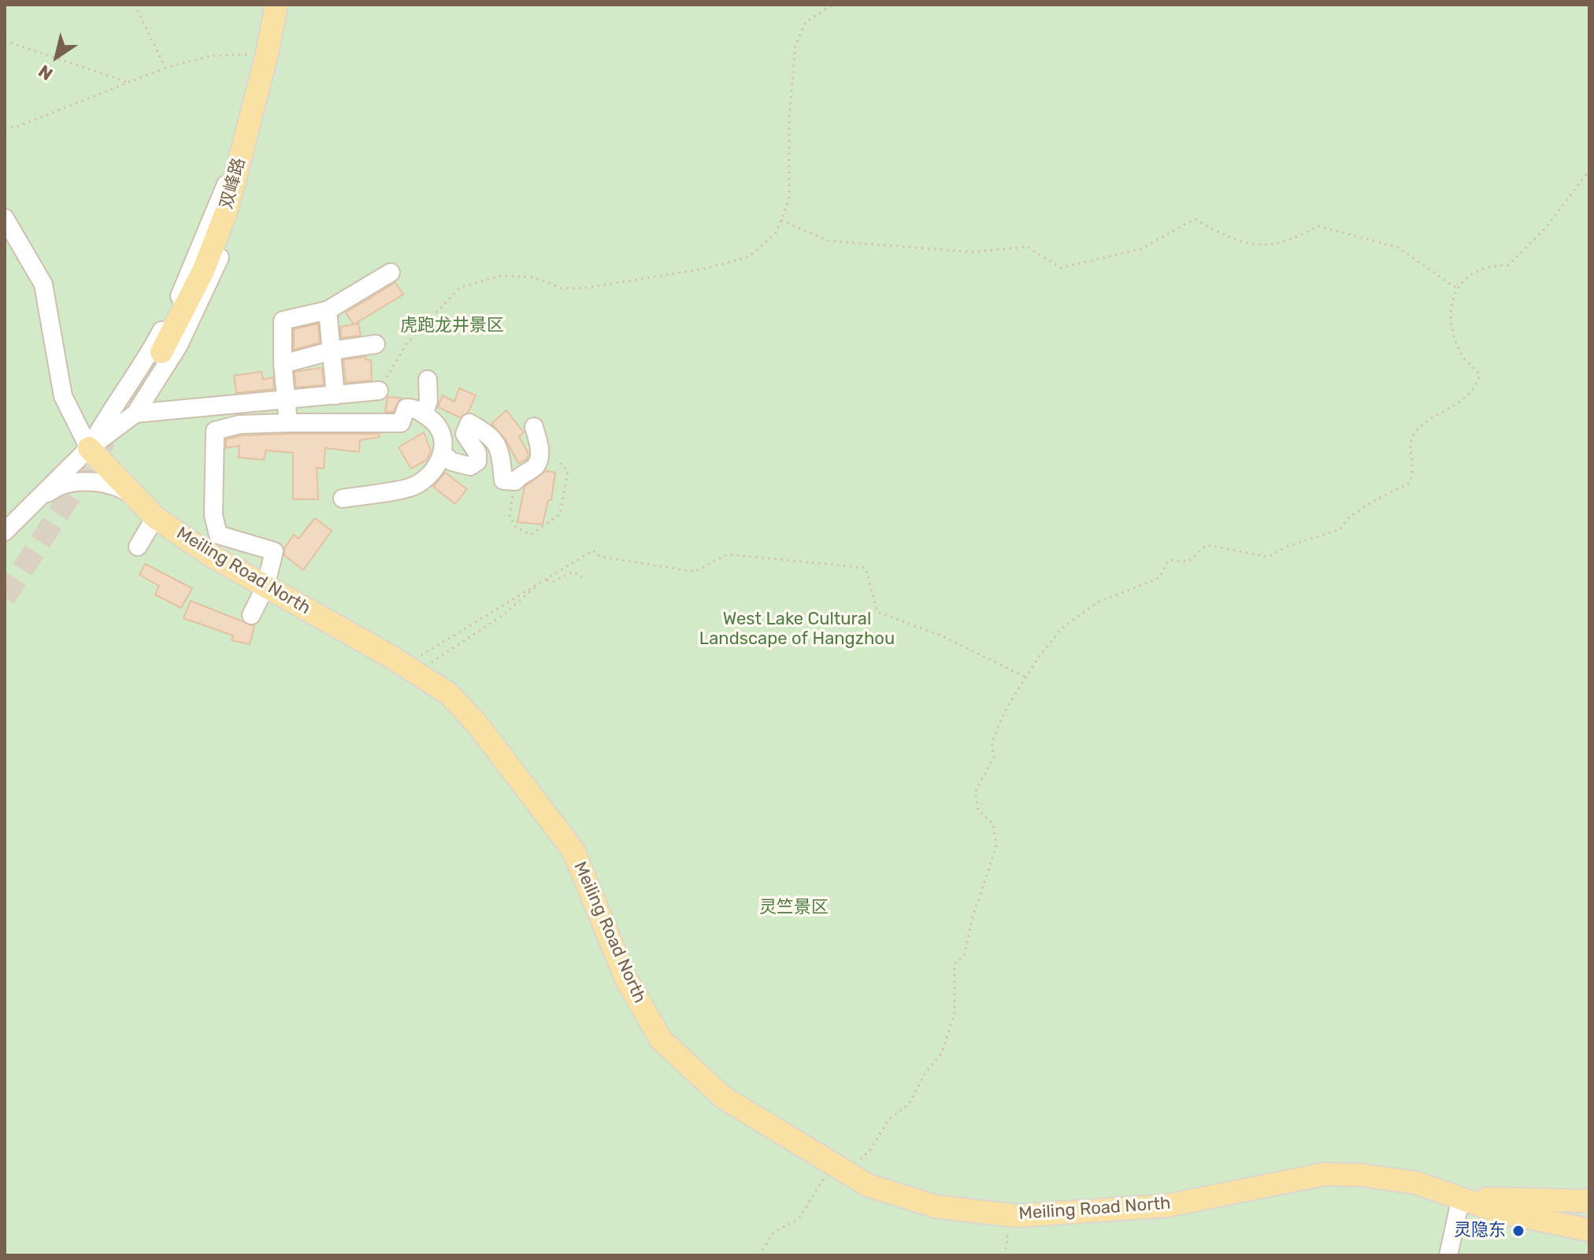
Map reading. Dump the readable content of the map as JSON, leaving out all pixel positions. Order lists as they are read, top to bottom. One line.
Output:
{"streets":{"main road":["双峰路","Meiling Road North"]},"parks":["虎跑龙井景区","West Lake Cultural Landscape of Hangzhou","灵竺景区"],"places":["灵隐东"],"north":"bottom left"}
